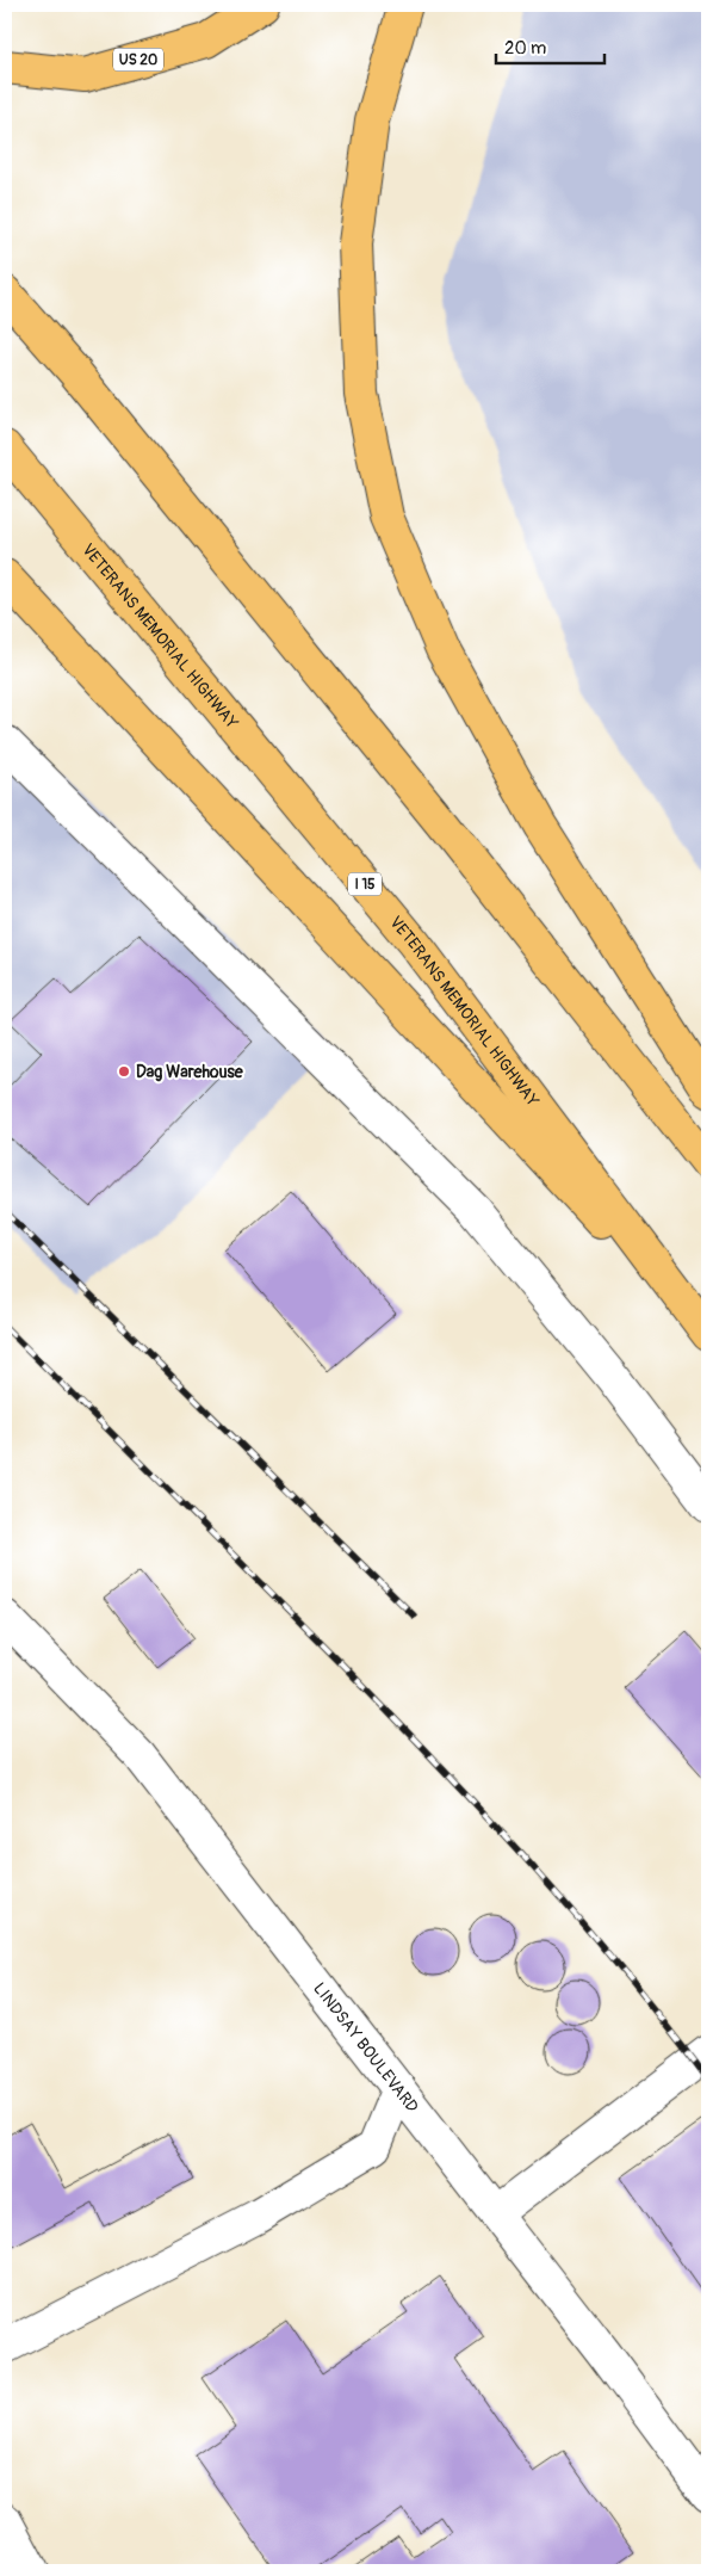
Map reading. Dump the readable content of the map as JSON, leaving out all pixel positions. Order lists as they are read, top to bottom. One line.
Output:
{"streets":{"highway":["US 20","VETERANS MEMORIAL HIGHWAY","I 15"],"street":["LINDSAY BOULEVARD"]},"places":["Dag Warehouse"],"scale_bar":"20 m"}
